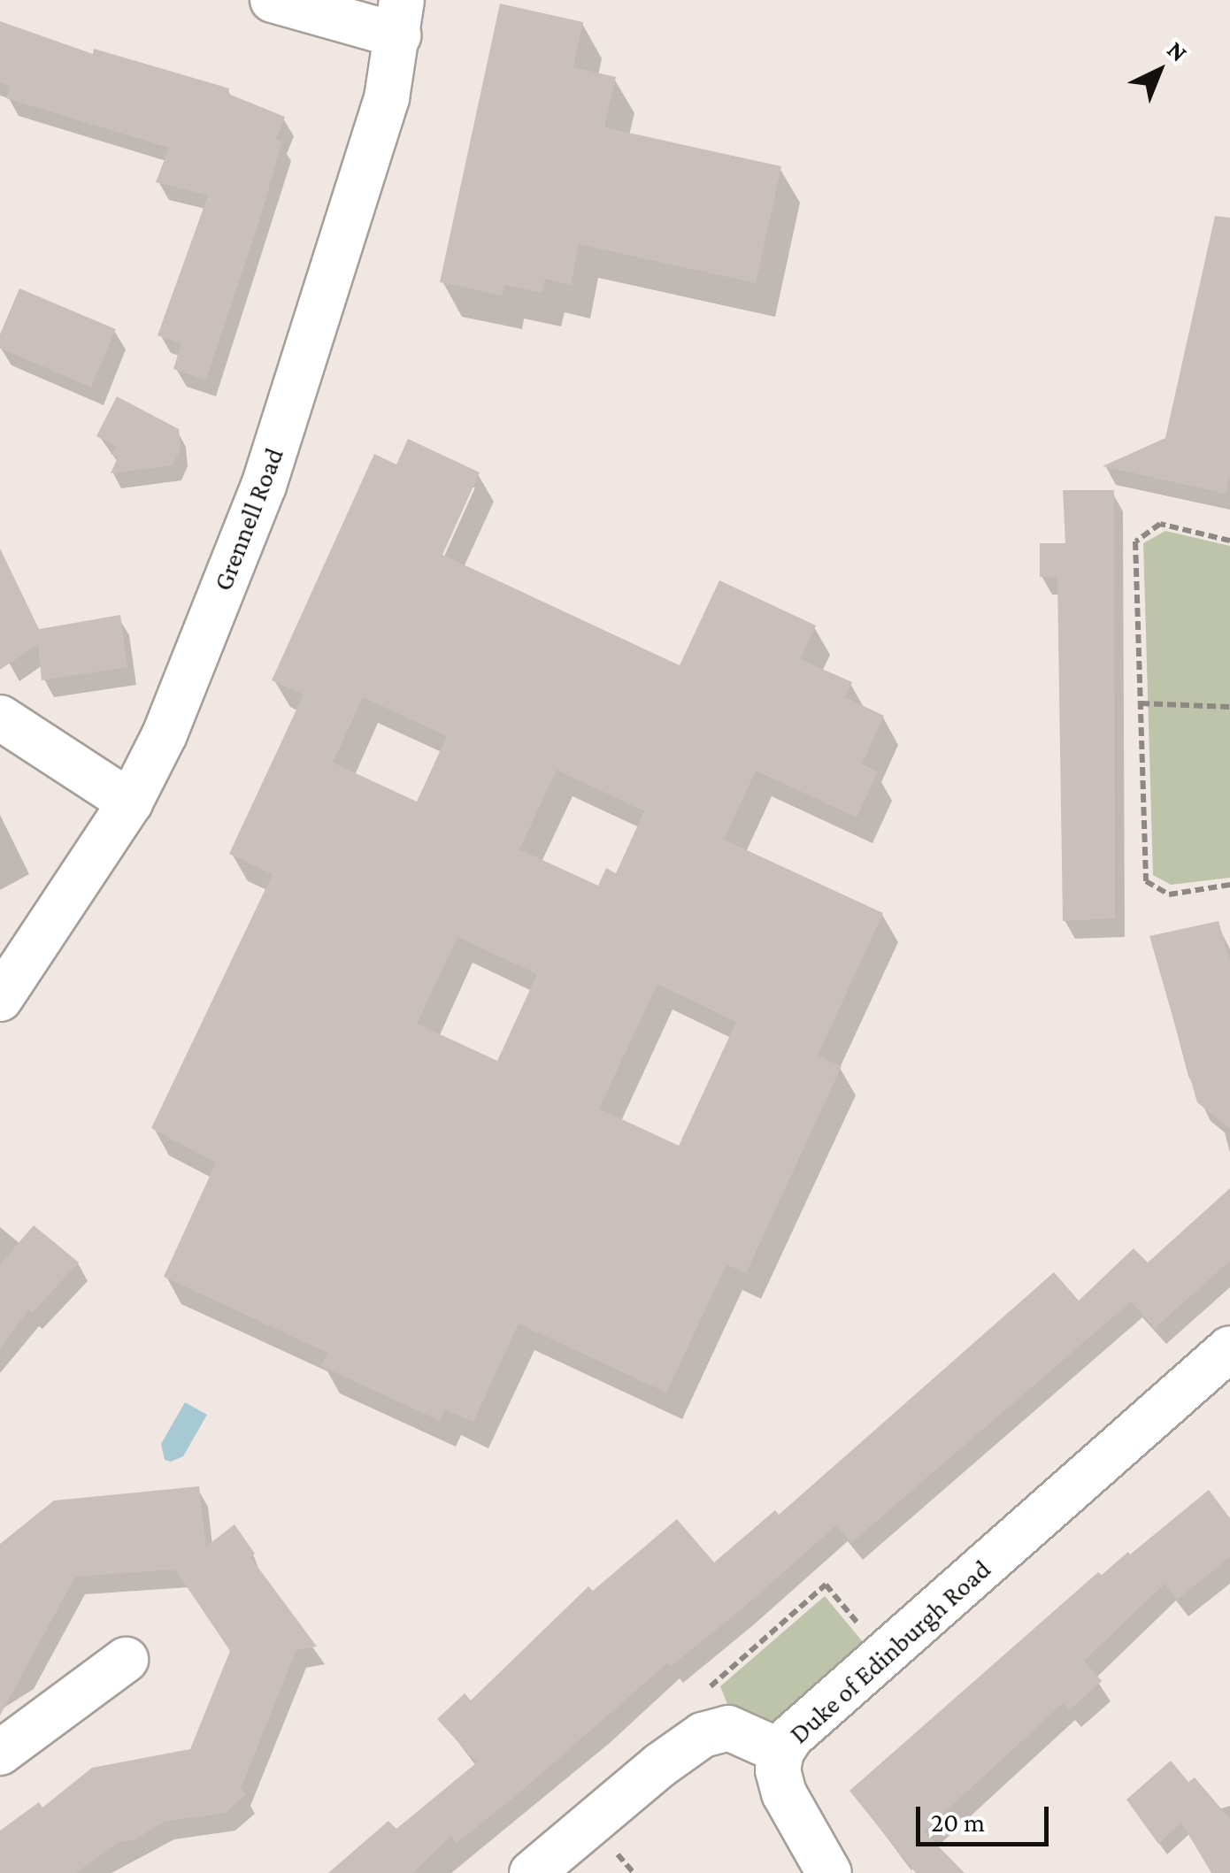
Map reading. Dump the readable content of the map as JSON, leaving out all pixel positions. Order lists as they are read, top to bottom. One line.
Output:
{"streets":{"street":["Grennell Road","Duke of Edinburgh Road"]},"scale_bar":"20 m","north":"top right"}
